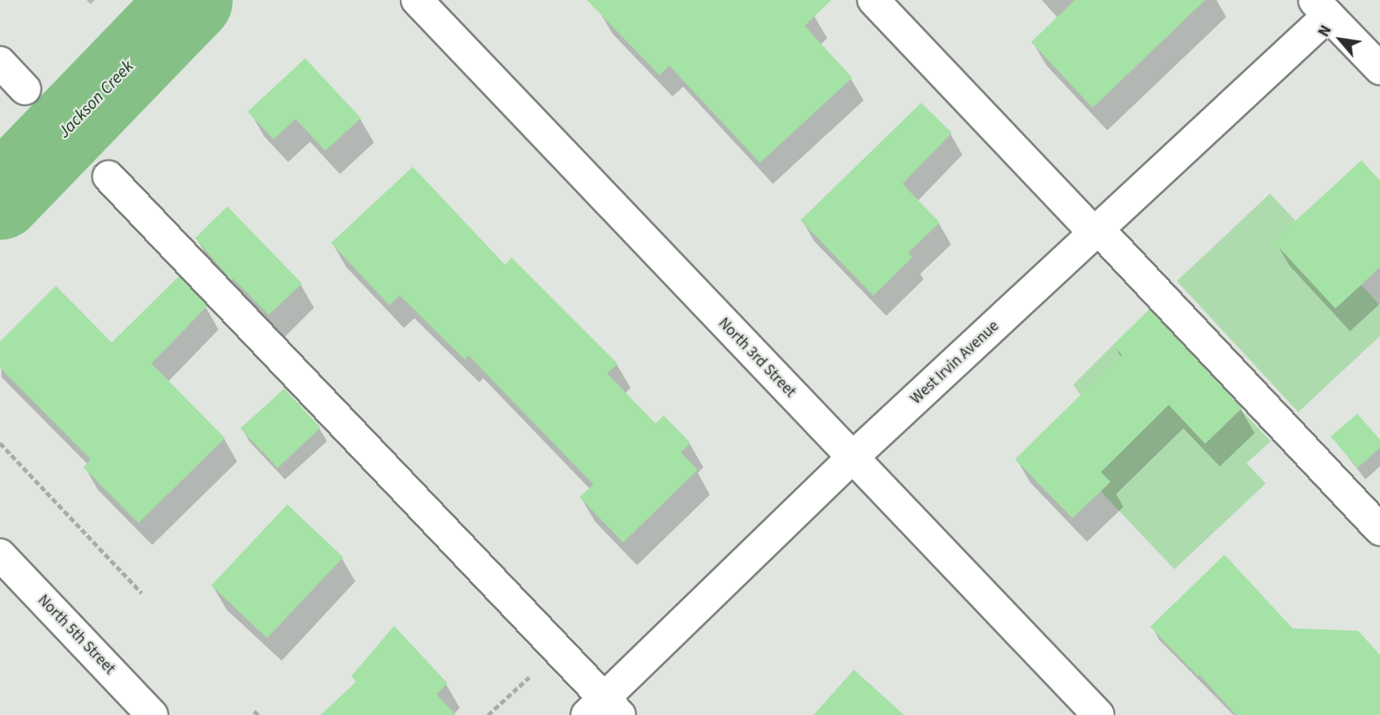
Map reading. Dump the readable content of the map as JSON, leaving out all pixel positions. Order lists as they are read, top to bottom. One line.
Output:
{"streets":{"street":["North 3rd Street","West Irvin Avenue","North 5th Street"]},"crossings":[["North 3rd Street","West Irvin Avenue"]],"water":["Jackson Creek"],"north":"top left"}
